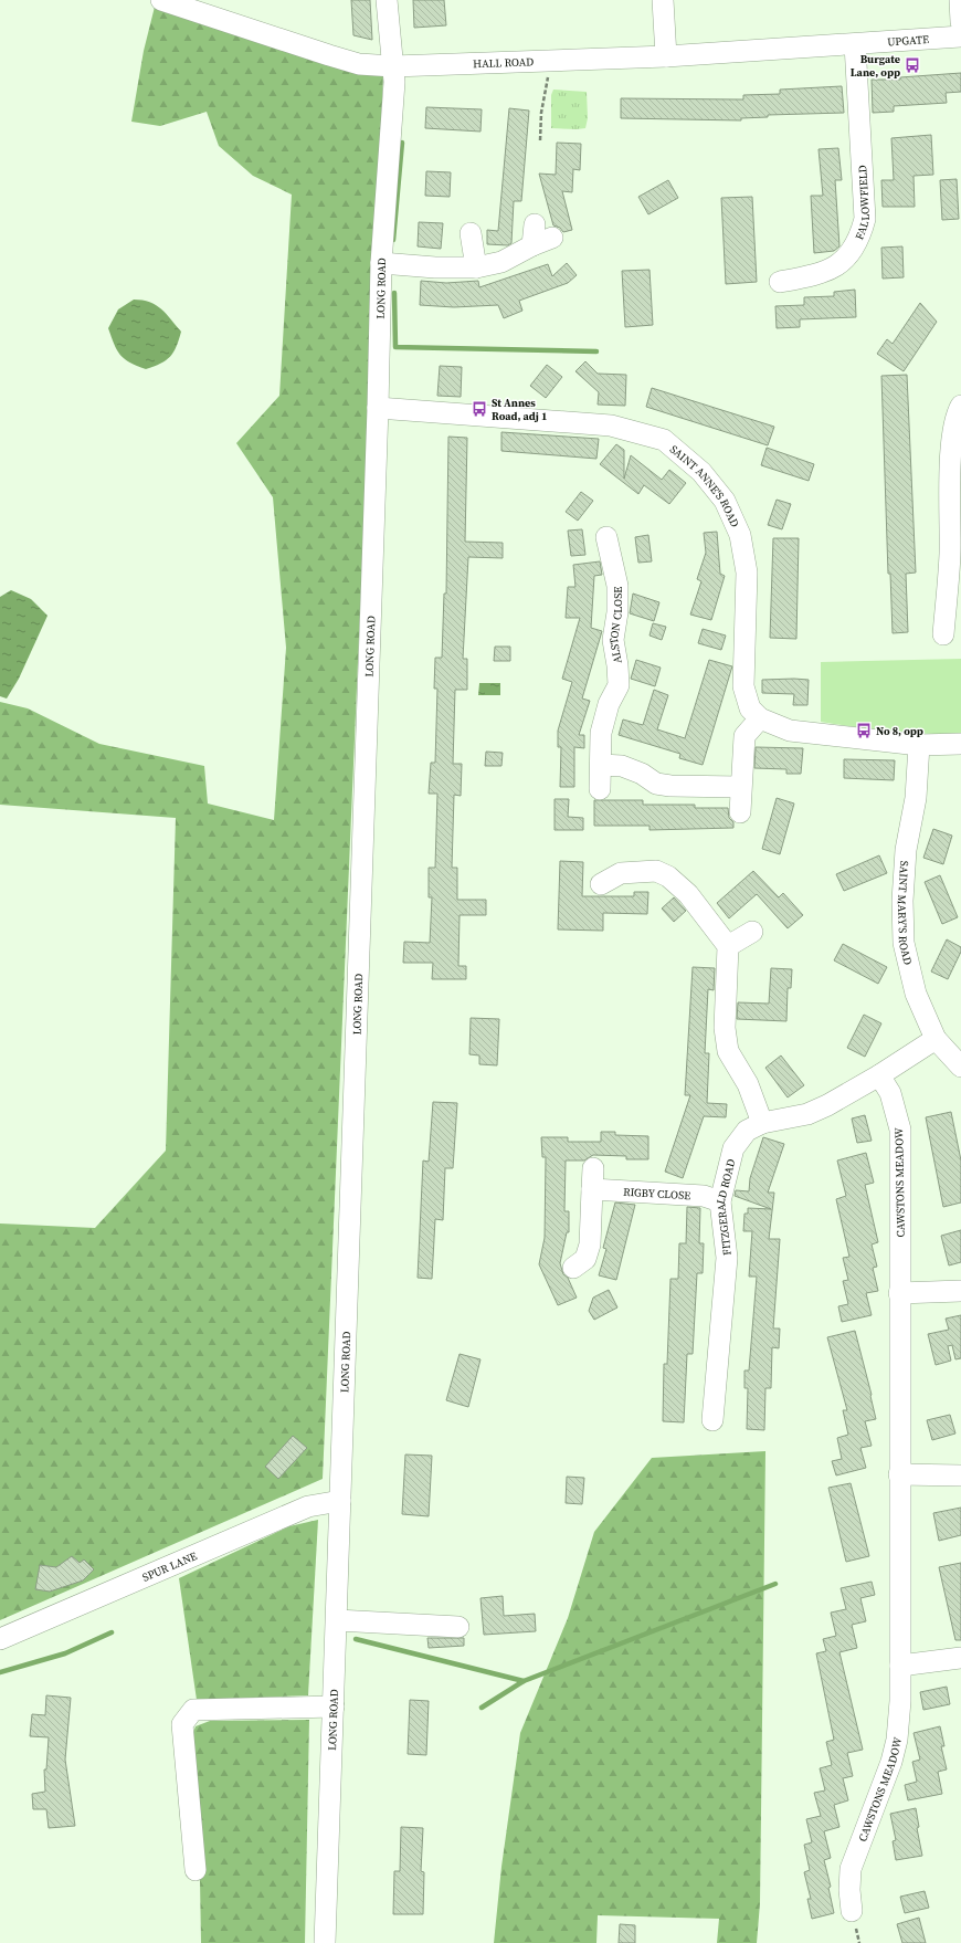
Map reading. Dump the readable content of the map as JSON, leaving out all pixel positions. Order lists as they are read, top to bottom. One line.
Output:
{"streets":{"street":["UPGATE","HALL ROAD","FALLOWFIELD","LONG ROAD","SAINT ANNE'S ROAD","ALSTON CLOSE","SAINT MARY'S ROAD","CAWSTONS MEADOW","RIGBY CLOSE","FITZGERALD ROAD","SPUR LANE"]},"crossings":[["UPGATE","HALL ROAD"],["UPGATE","FALLOWFIELD"],["HALL ROAD","FALLOWFIELD"],["HALL ROAD","LONG ROAD"],["LONG ROAD","SAINT ANNE'S ROAD"],["LONG ROAD","SPUR LANE"],["SAINT MARY'S ROAD","FITZGERALD ROAD"],["CAWSTONS MEADOW","FITZGERALD ROAD"],["RIGBY CLOSE","FITZGERALD ROAD"]],"places":{"bus stop":["Burgate Lane, opp","St Annes Road, adj 1","No 8, opp"]}}
